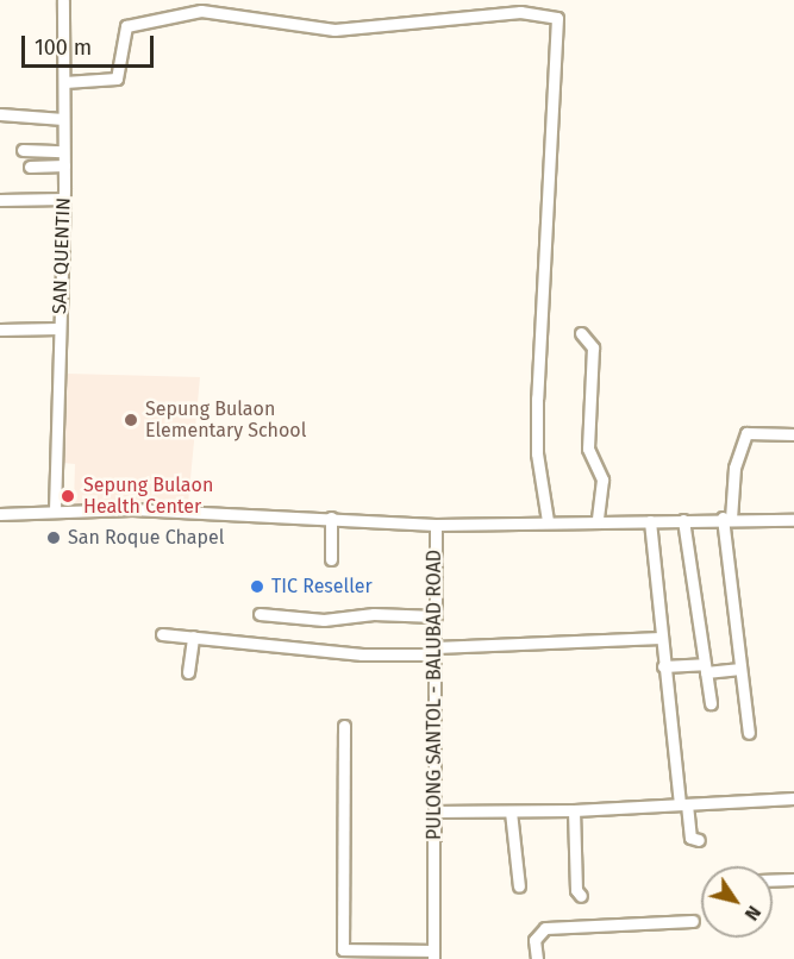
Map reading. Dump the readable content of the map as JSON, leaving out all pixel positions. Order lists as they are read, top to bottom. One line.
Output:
{"streets":{"street":["SAN QUENTIN","PULONG SANTOL - BALUBAD ROAD"]},"crossings":[["SAN QUENTIN","PULONG SANTOL - BALUBAD ROAD"]],"places":["Sepung Bulaon Elementary School","Sepung Bulaon Health Center","San Roque Chapel","TIC Reseller"],"scale_bar":"100 m","north":"bottom right"}
